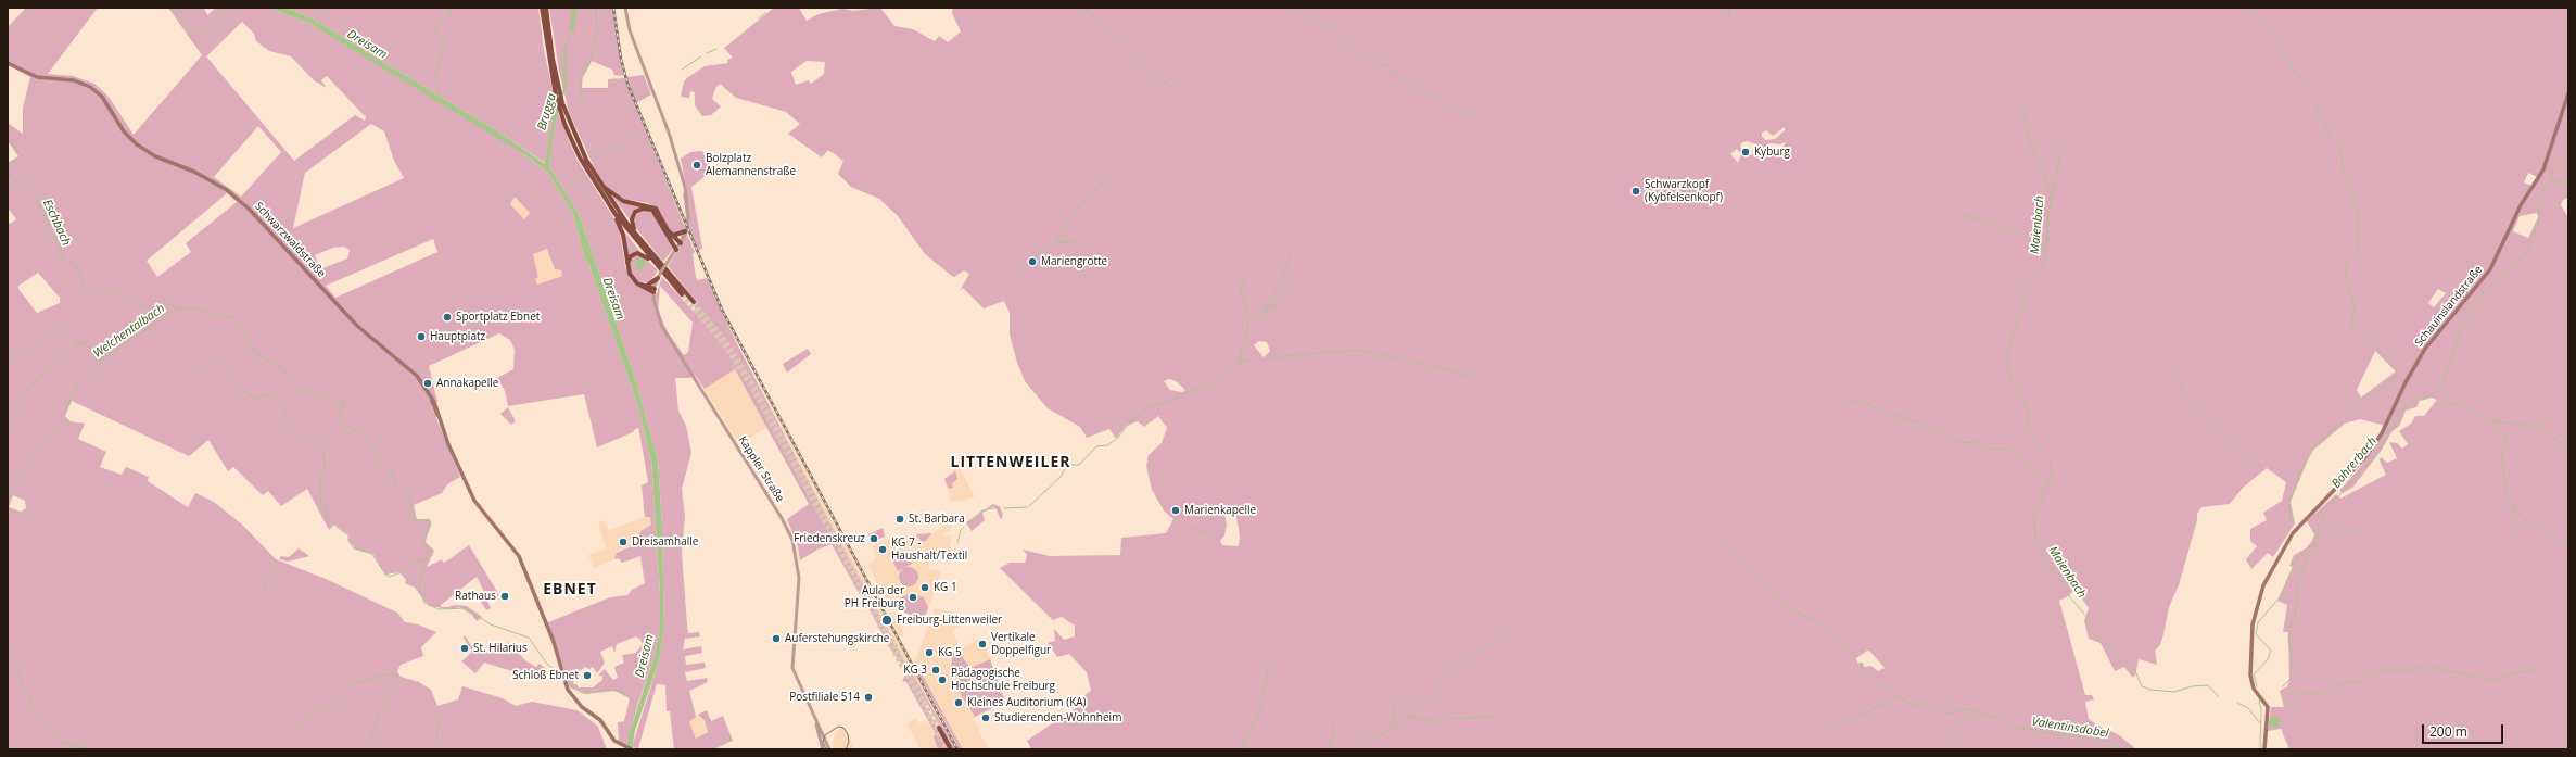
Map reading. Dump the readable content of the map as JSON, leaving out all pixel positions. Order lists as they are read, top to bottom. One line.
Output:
{"streets":{"main road":["Schwarzwaldstraße","Schauinslandstraße"],"street":["Kappler Straße"]},"districts":["LITTENWEILER","EBNET"],"water":["Dreisam","Brugga","Eschbach","Maienbach","Welchentalbach","Bohrerbach","Valentinsdobel"],"places":["Kyburg","Bolzplatz Alemannenstraße","Schwarzkopf (Kybfelsenkopf)","Mariengrotte","Sportplatz Ebnet","Hauptplatz","Annakapelle","Marienkapelle","St. Barbara","Friedenskreuz","Dreisamhalle","KG 7 - Haushalt/Textil","KG 1","Rathaus","Aula der PH Freiburg","Freiburg-Littenweiler","Auferstehungskirche","Vertikale Doppelfigur","St. Hilarius","KG 5","KG 3","Schloß Ebnet","Pädagogische Hochschule Freiburg","Postfiliale 514","Kleines Auditorium (KA)","Studierenden-Wohnheim"],"scale_bar":"200 m"}
